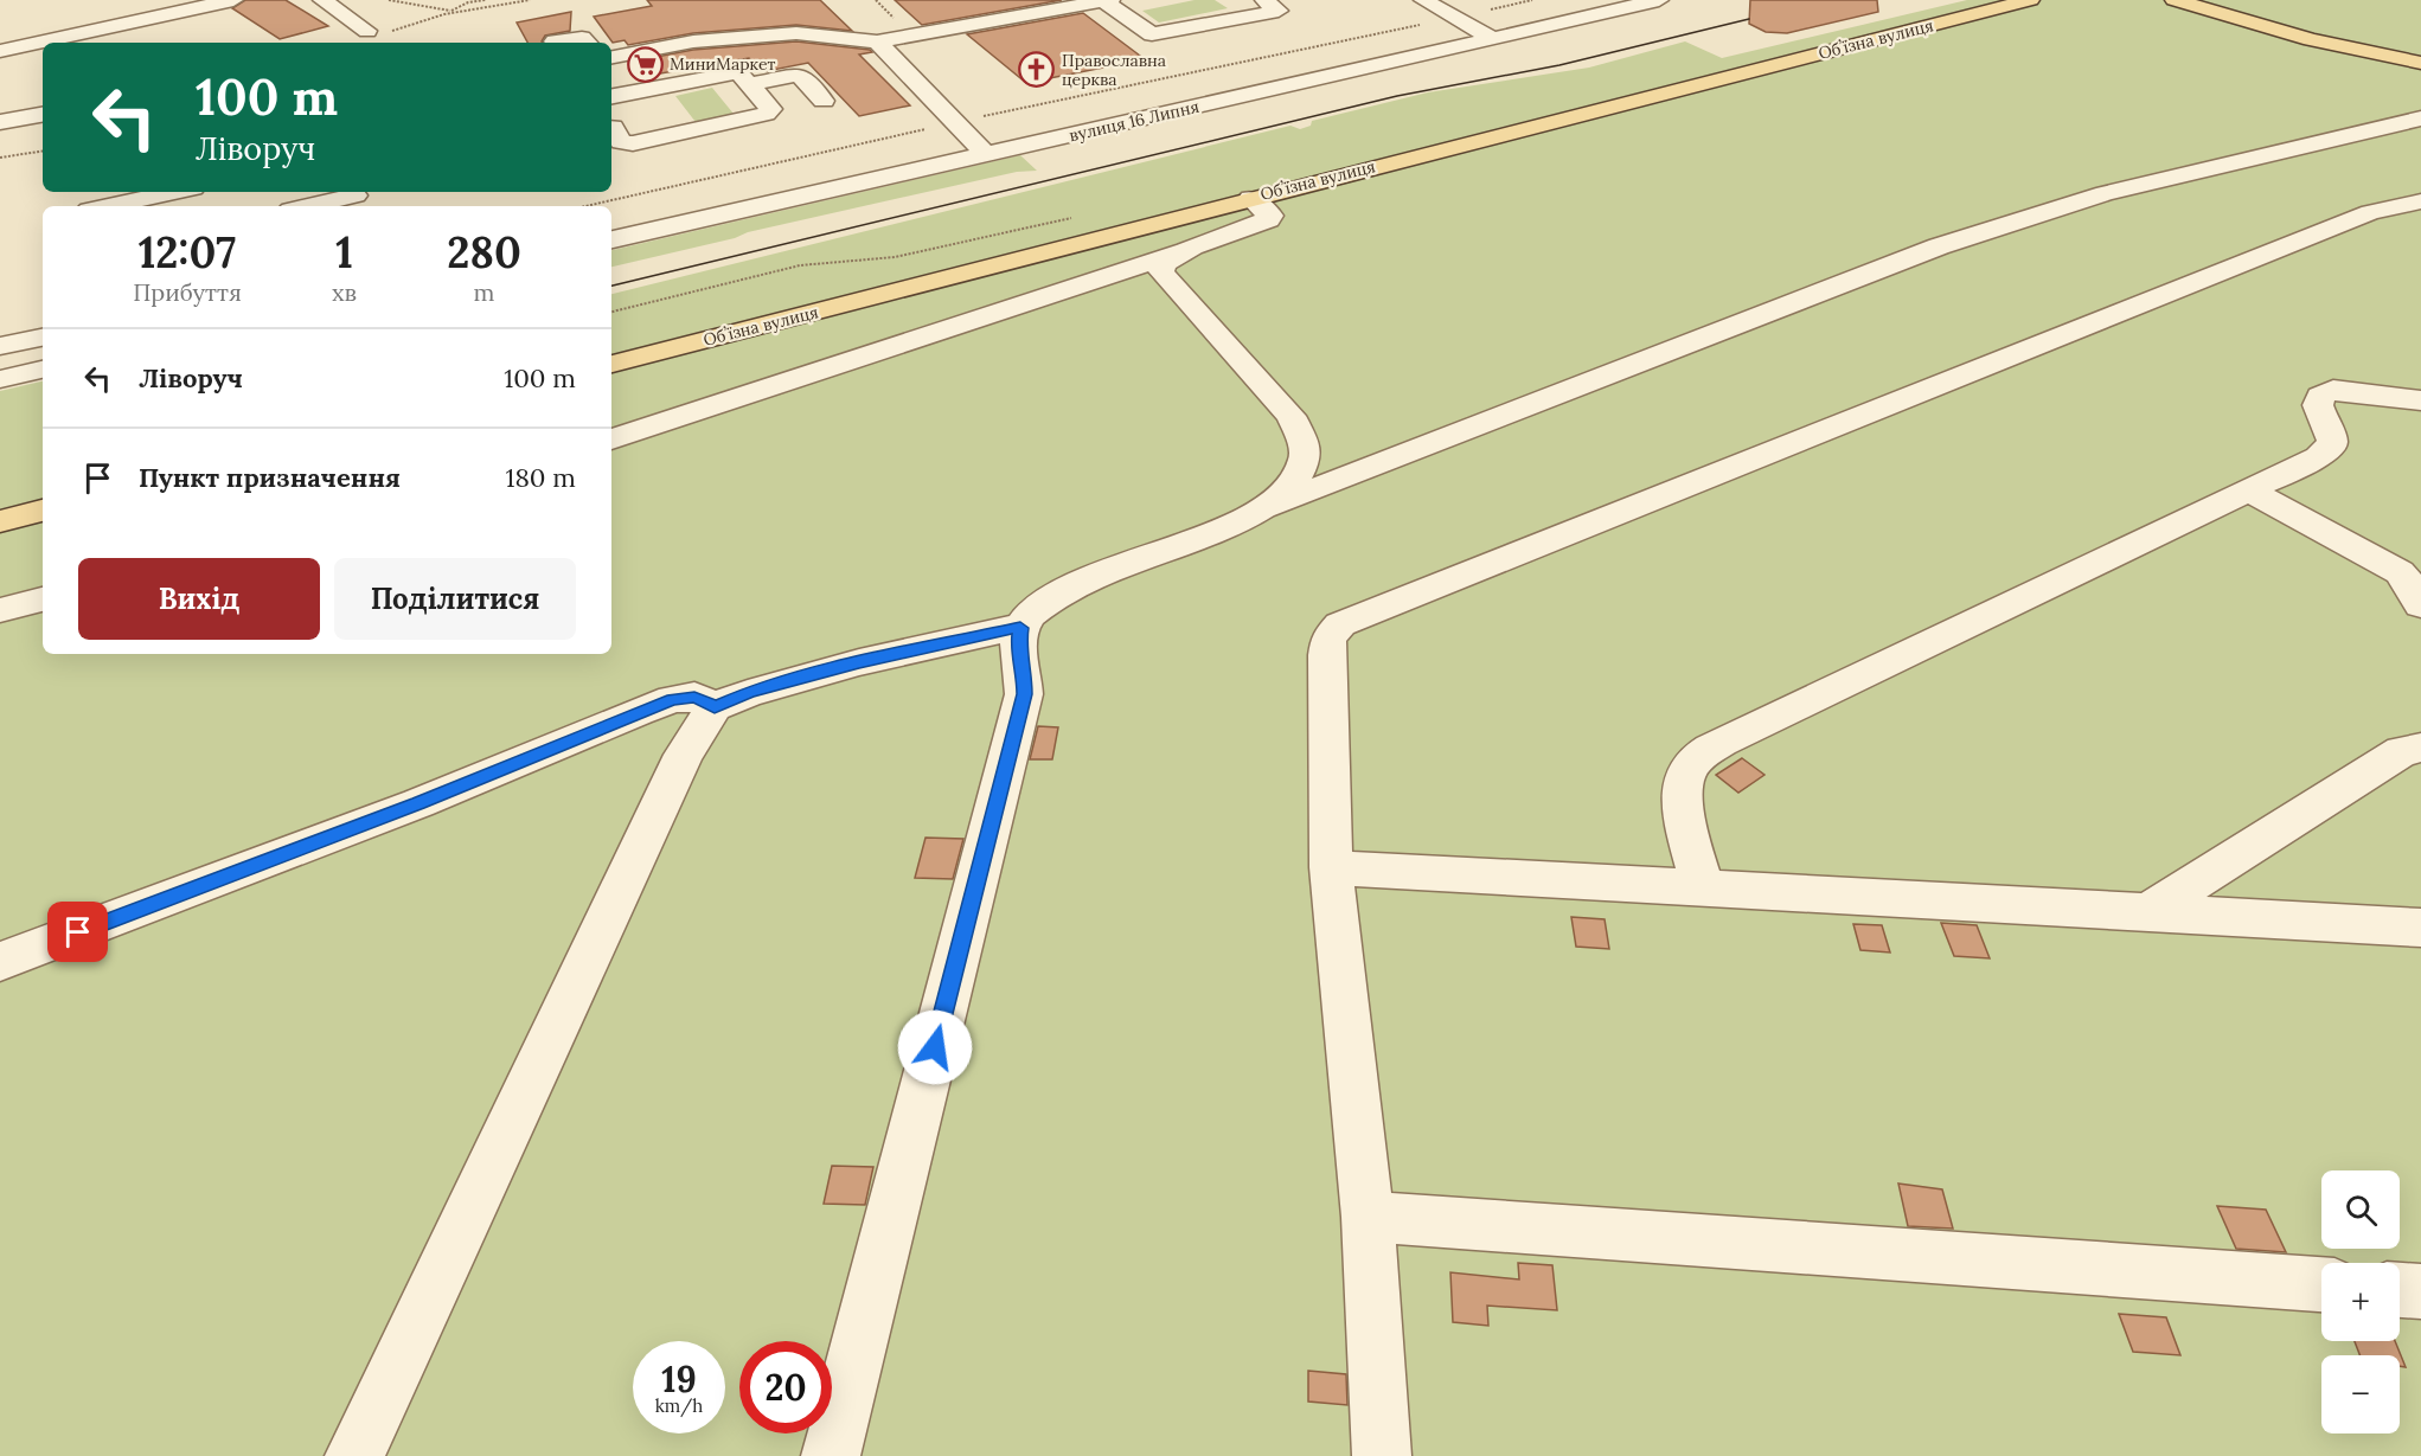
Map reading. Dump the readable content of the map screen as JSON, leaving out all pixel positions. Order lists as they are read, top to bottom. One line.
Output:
{"streets":{"main road":["Обʼїзна вулиця"],"street":["вулиця 16 Липня"]},"places":{"supermarket":["МиниМаркет"],"church":["Православна церква"]},"page":{"turn":["100 m","Ліворуч"],"eta":["12:07","Прибуття","1","хв","280","m"],"list":[{"name":"Ліворуч","value":"100 m"},{"name":"Пункт призначення","value":"180 m"}],"buttons":["Вихід","Поділитися"],"map_buttons":["+","−"],"speed":"19 km/h","limit":"20"}}
